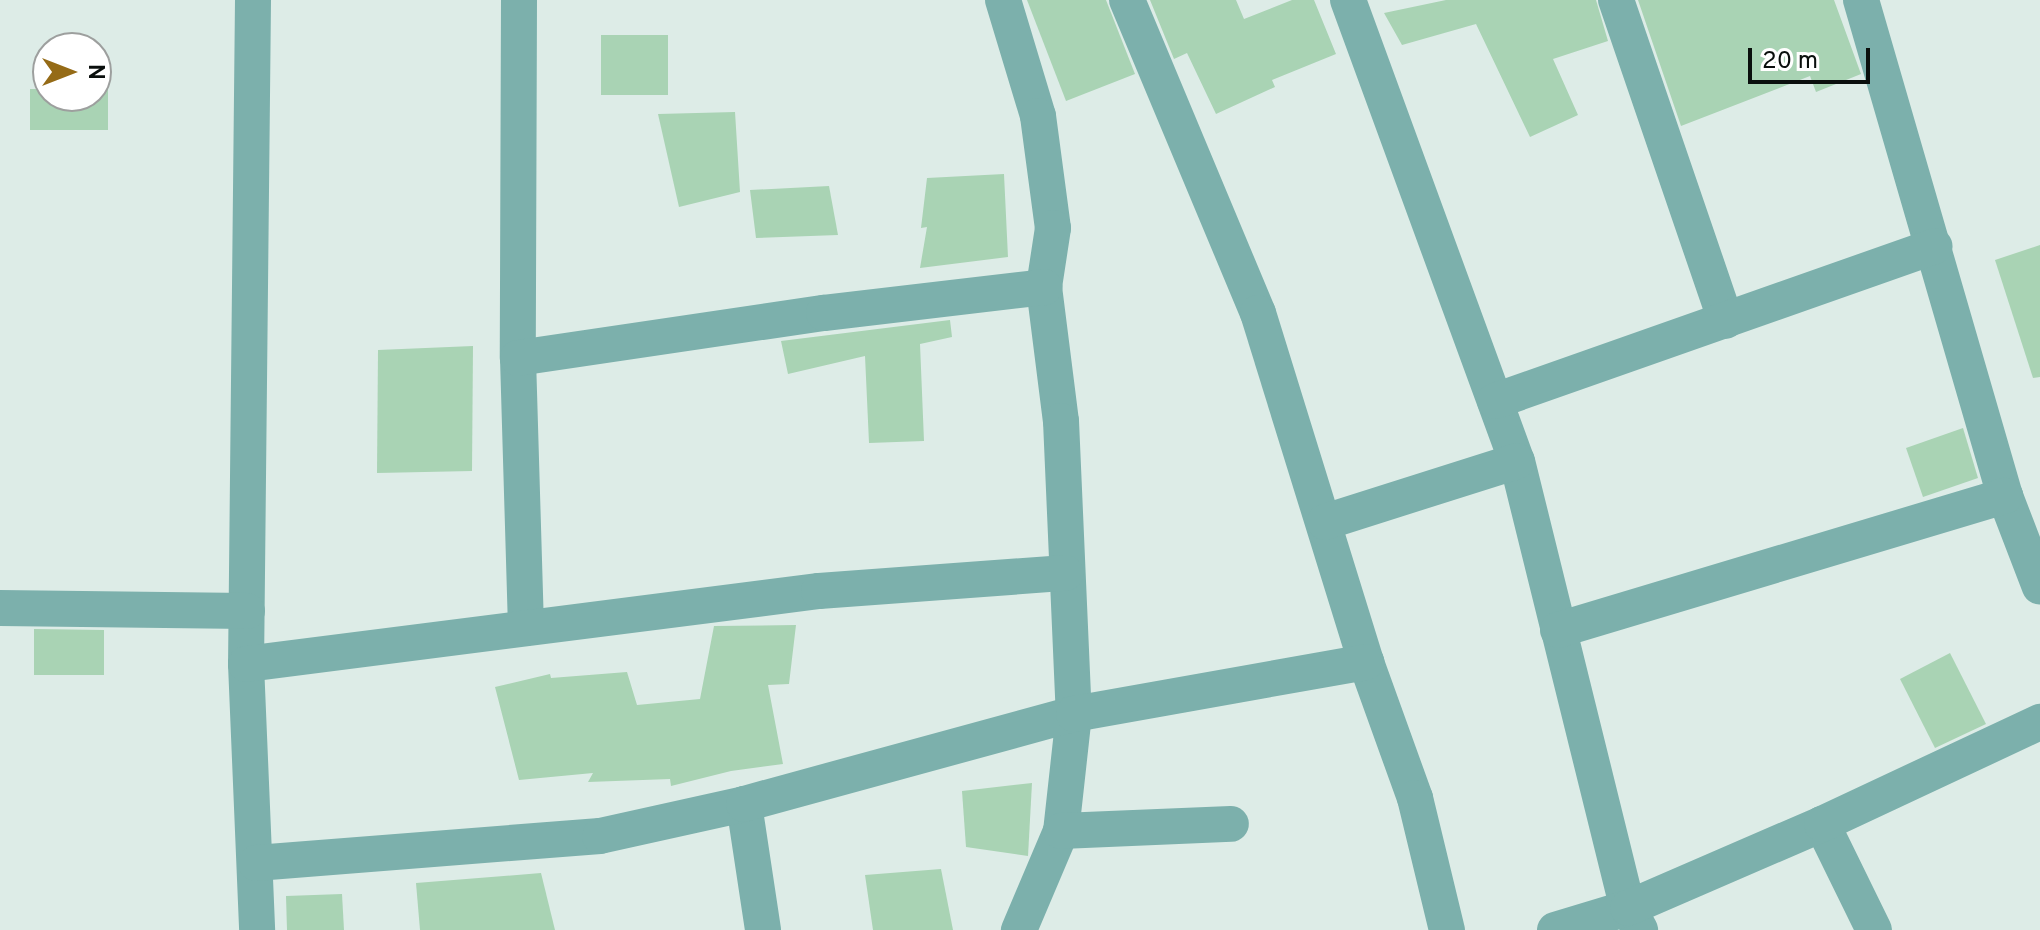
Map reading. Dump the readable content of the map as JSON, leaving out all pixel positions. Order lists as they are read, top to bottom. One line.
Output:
{"scale_bar":"20 m","north":"right"}
